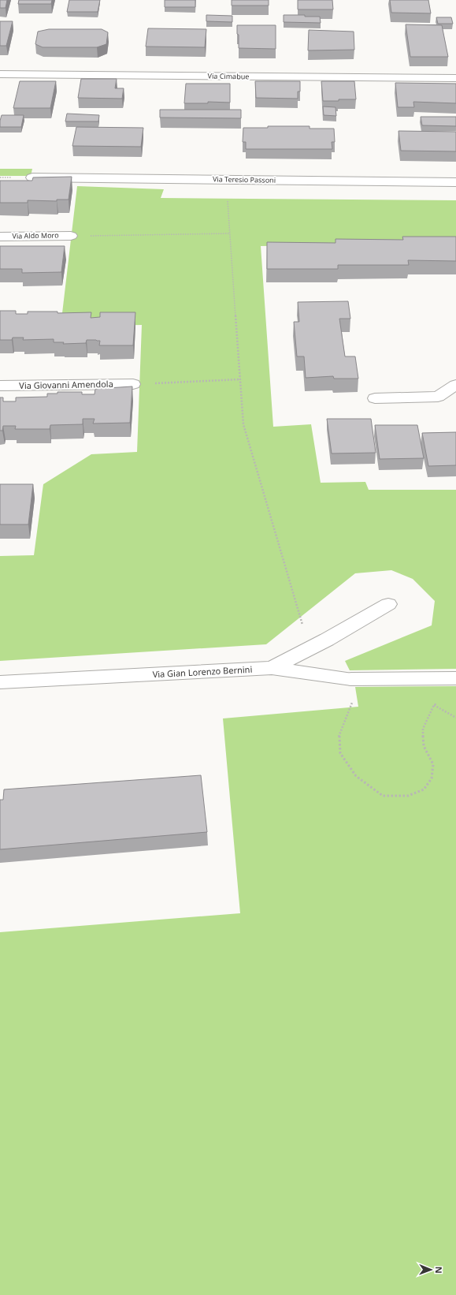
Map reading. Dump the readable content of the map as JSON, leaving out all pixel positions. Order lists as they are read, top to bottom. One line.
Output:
{"streets":{"street":["Via Cimabue","Via Teresio Passoni","Via Aldo Moro","Via Giovanni Amendola","Via Gian Lorenzo Bernini"]},"north":"right"}
